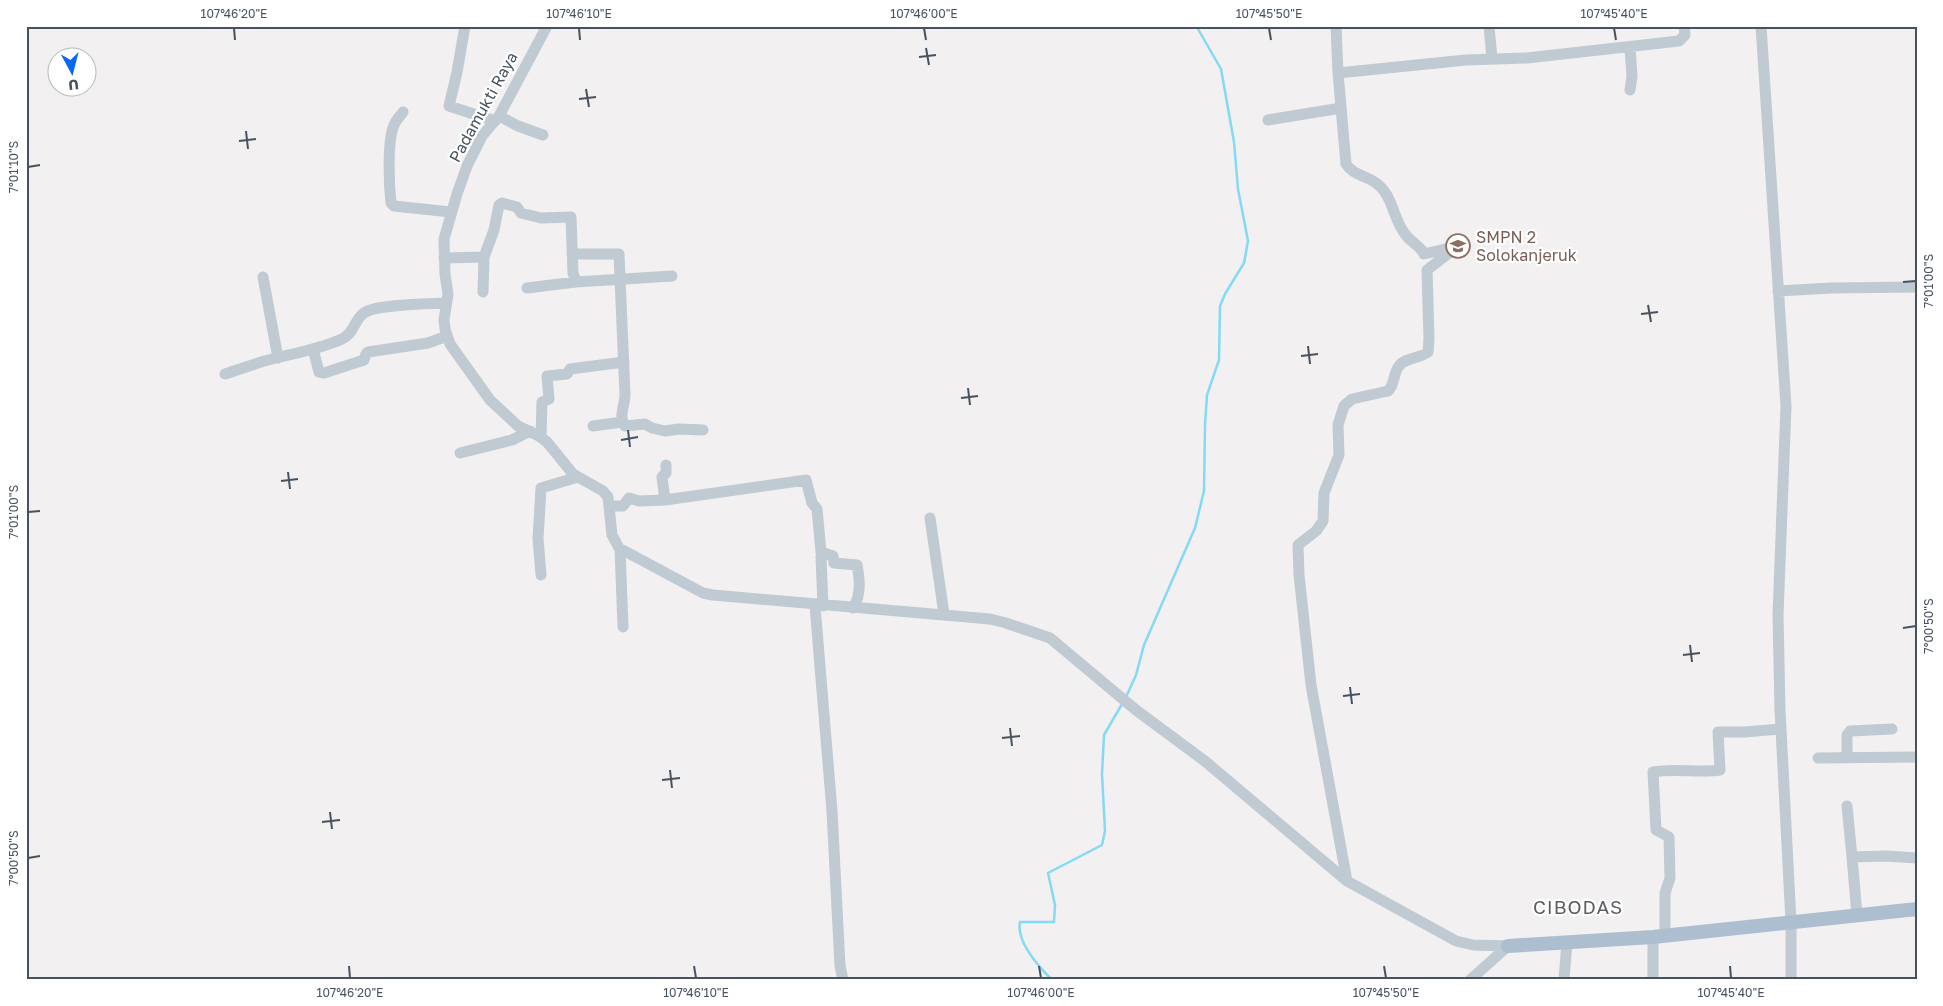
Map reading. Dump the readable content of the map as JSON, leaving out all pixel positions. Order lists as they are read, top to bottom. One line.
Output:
{"streets":{"street":["Padamukti Raya"]},"districts":["CIBODAS"],"places":{"school or university":["SMPN 2 Solokanjeruk"]},"north":"bottom","coordinates":["107°46'20\"E","107°46'10\"E","107°46'00\"E","107°45'50\"E","107°45'40\"E","7°01'10\"S","7°01'00\"S","7°00'50\"S"]}
